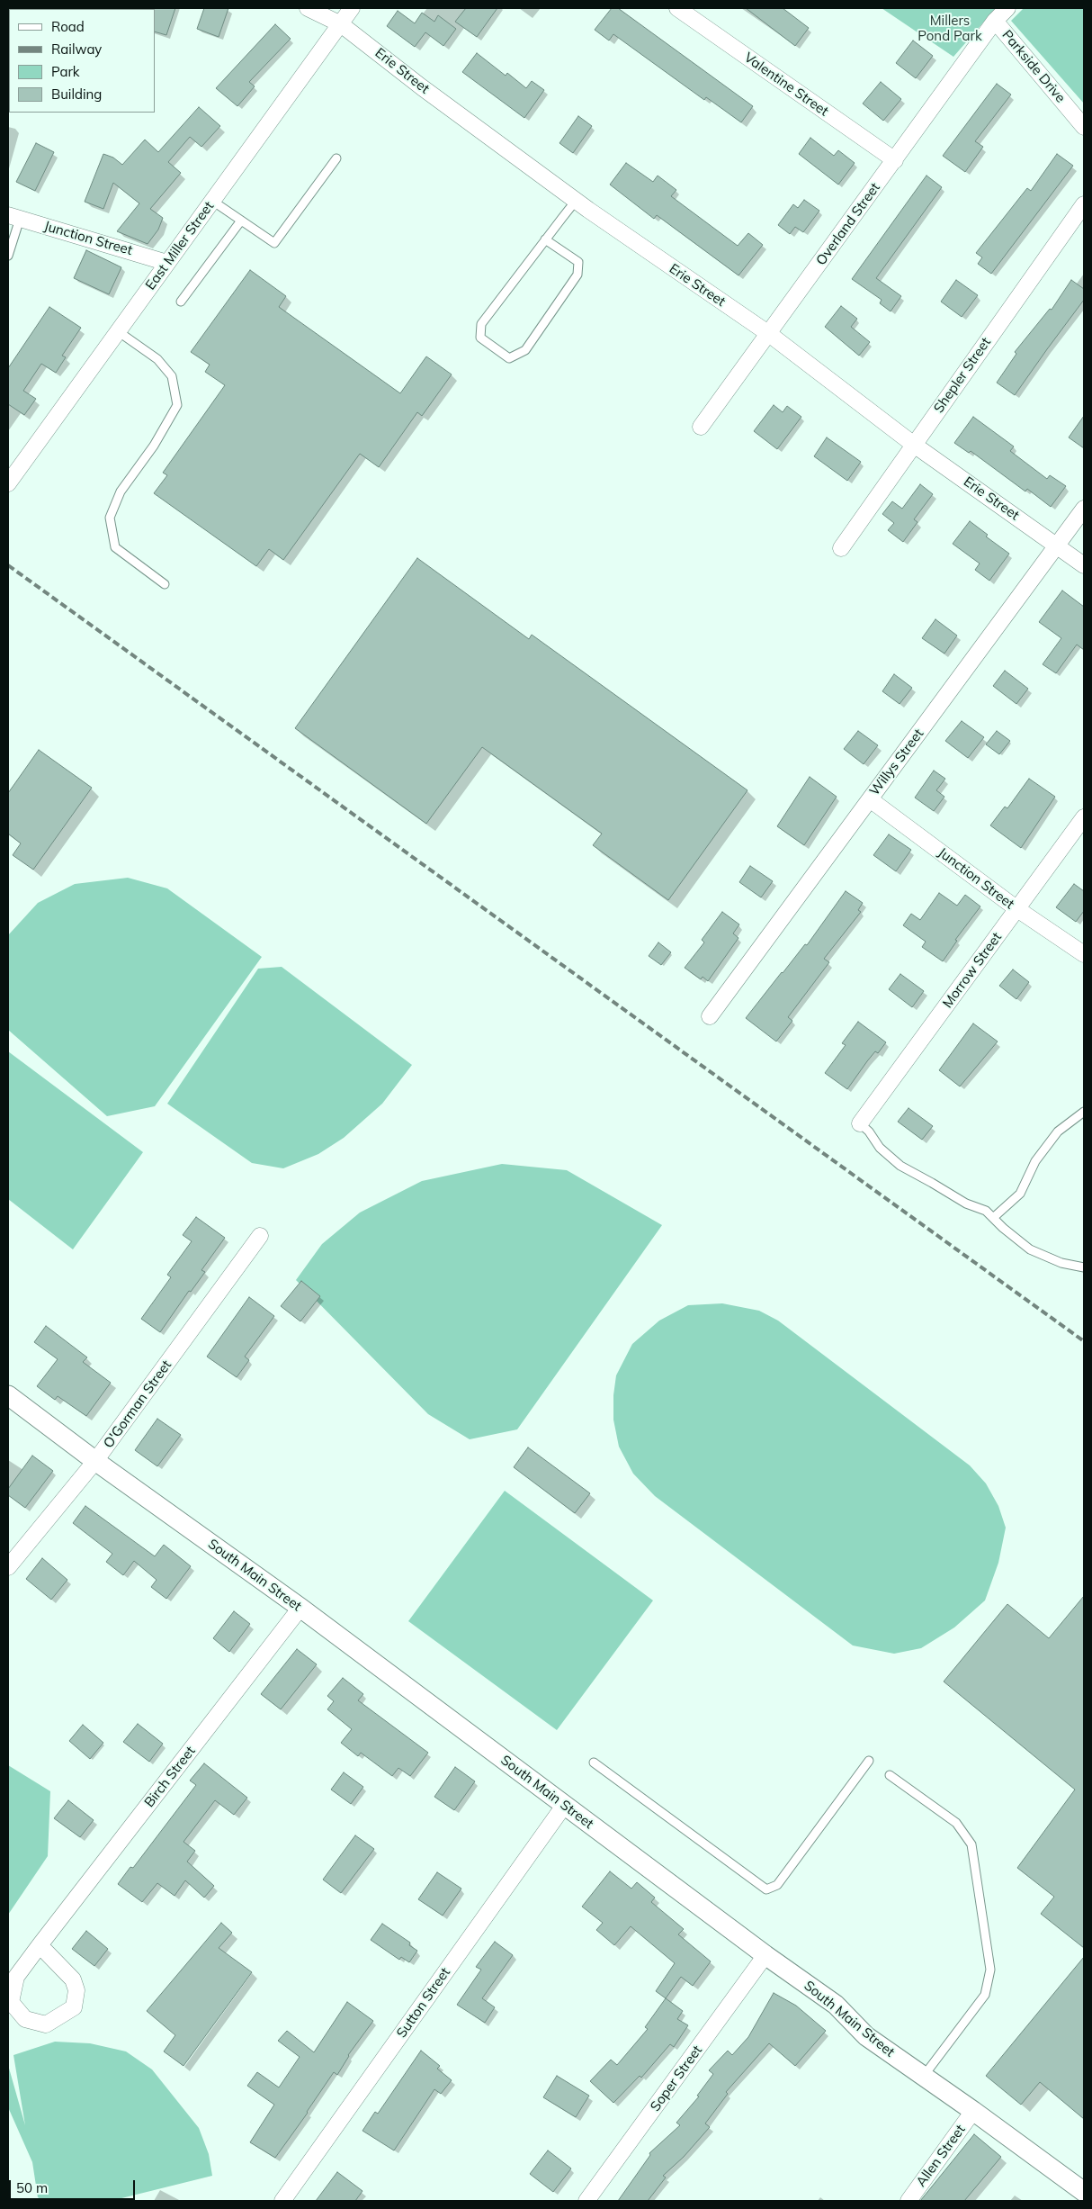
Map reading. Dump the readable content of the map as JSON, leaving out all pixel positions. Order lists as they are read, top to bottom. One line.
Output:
{"streets":{"street":["Parkside Drive","Erie Street","Valentine Street","Overland Street","Junction Street","East Miller Street","Shepler Street","Willys Street","Morrow Street","O'Gorman Street","South Main Street","Birch Street","Sutton Street","Soper Street","Allen Street"]},"crossings":[["Parkside Drive","Overland Street"],["Erie Street","Overland Street"],["Erie Street","East Miller Street"],["Erie Street","Shepler Street"],["Erie Street","Willys Street"],["Valentine Street","Overland Street"],["Junction Street","East Miller Street"],["Junction Street","Willys Street"],["Junction Street","Morrow Street"],["O'Gorman Street","South Main Street"],["South Main Street","Birch Street"],["South Main Street","Sutton Street"],["South Main Street","Soper Street"],["South Main Street","Allen Street"]],"parks":["Millers Pond Park"],"legend":["Road","Railway","Park","Building"],"scale_bar":"50 m"}
